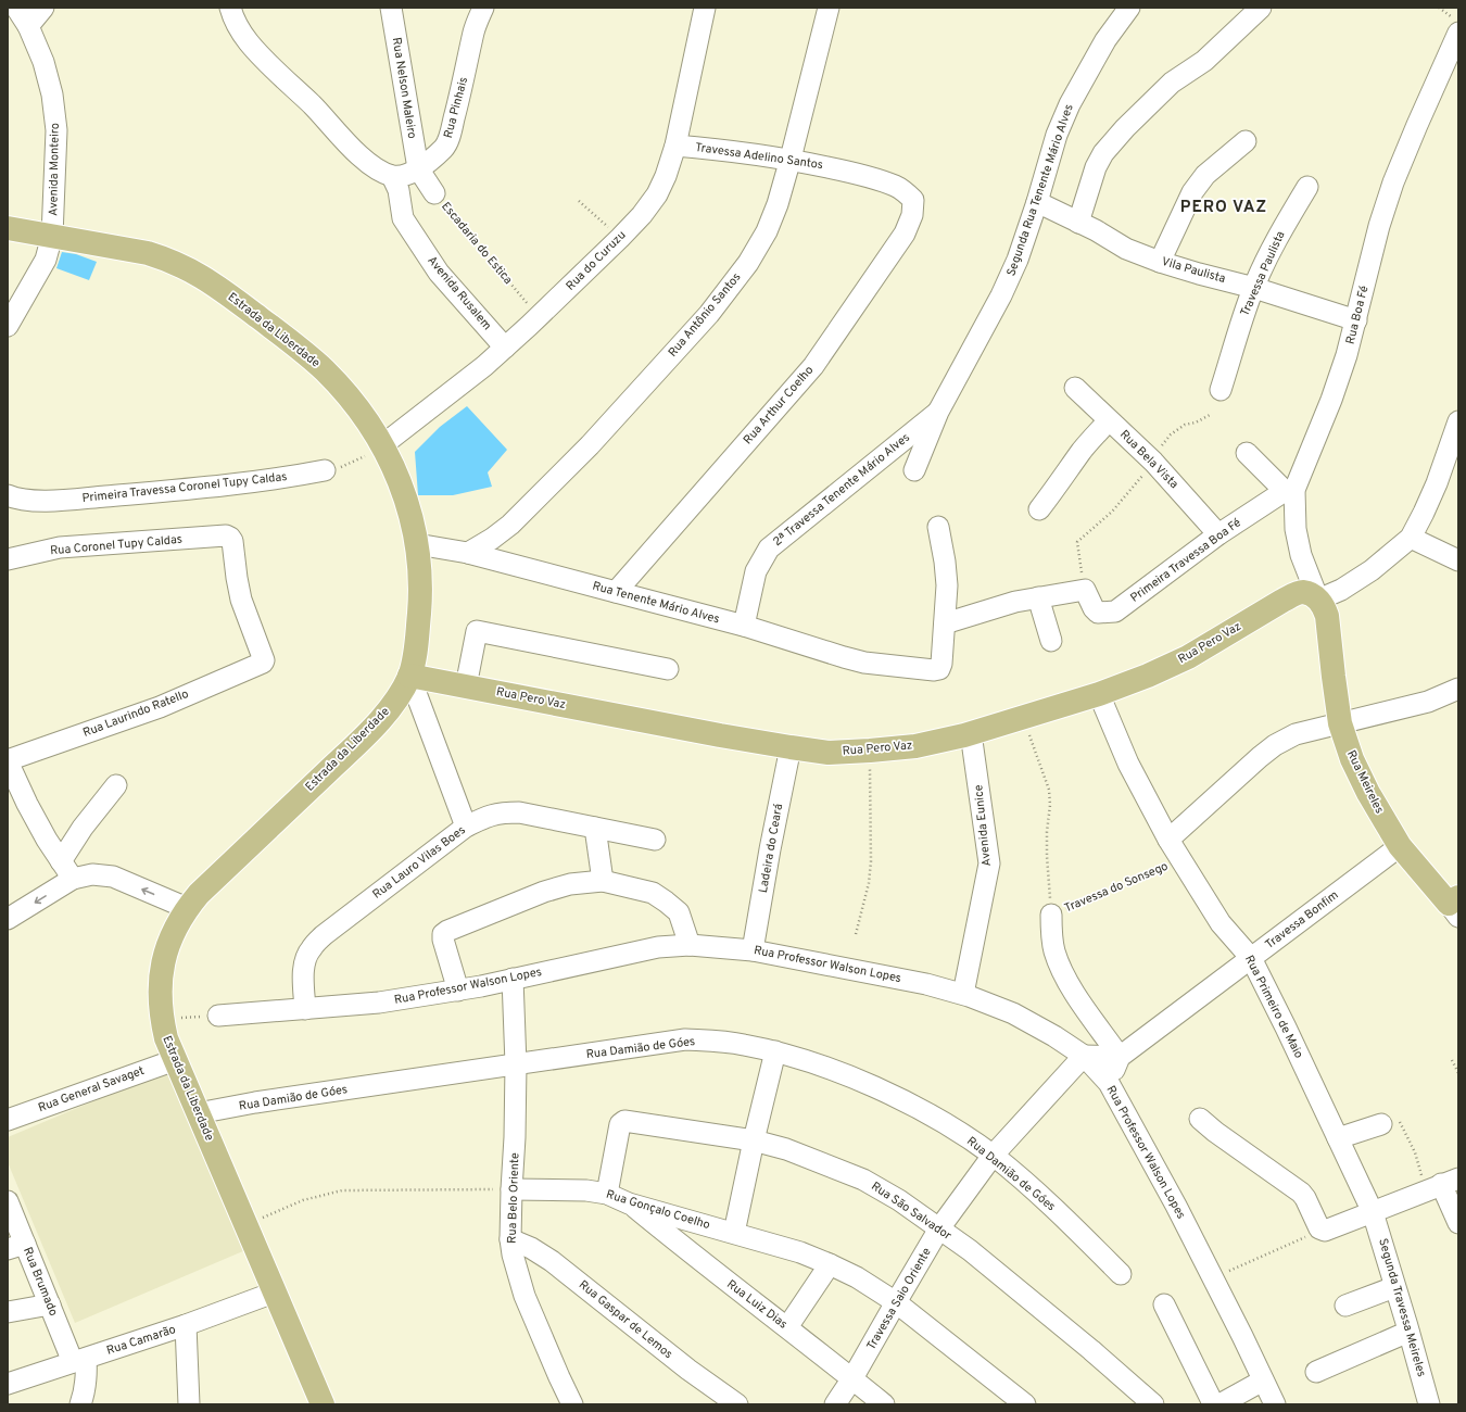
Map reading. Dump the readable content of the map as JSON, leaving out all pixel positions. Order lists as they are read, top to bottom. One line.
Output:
{"streets":{"main road":["Estrada da Liberdade","Rua Pero Vaz","Rua Meireles"],"street":["Rua Nelson Maleiro","Rua Pinhais","Travessa Adelino Santos","Avenida Monteiro","Segunda Rua Tenente Mário Alves","Escadaria do Estica","Rua do Curuzu","Vila Paulista","Travessa Paulista","Avenida Rusalem","Rua Antônio Santos","Rua Boa Fé","Rua Arthur Coelho","Rua Bela Vista","Primeira Travessa Coronel Tupy Caldas","2ª Travessa Tenente Mário Alves","Rua Coronel Tupy Caldas","Primeira Travessa Boa Fé","Rua Tenente Mário Alves","Rua Laurindo Ratello","Avenida Eunice","Ladeira do Ceará","Rua Lauro Vilas Boes","Travessa do Sonsego","Travessa Bonfim","Rua Professor Walson Lopes","Rua Primeiro de Maio","Rua Damião de Góes","Rua General Savaget","Rua Belo Oriente","Rua Gonçalo Coelho","Rua São Salvador","Rua Brumado","Travessa Saio Oriente","Rua Luiz Dias","Segunda Travessa Meireles","Rua Gaspar de Lemos","Rua Camarão"]},"crossings":[["Rua Nelson Maleiro","Rua Pinhais"],["Rua Nelson Maleiro","Escadaria do Estica"],["Rua Pinhais","Escadaria do Estica"],["Rua Pinhais","Avenida Rusalem"],["Travessa Adelino Santos","Rua do Curuzu"],["Travessa Adelino Santos","Rua Antônio Santos"],["Travessa Adelino Santos","Rua Arthur Coelho"],["Avenida Monteiro","Estrada da Liberdade"],["Segunda Rua Tenente Mário Alves","Vila Paulista"],["Segunda Rua Tenente Mário Alves","2ª Travessa Tenente Mário Alves"],["Escadaria do Estica","Rua do Curuzu"],["Rua do Curuzu","Avenida Rusalem"],["Rua do Curuzu","Estrada da Liberdade"],["Vila Paulista","Travessa Paulista"],["Vila Paulista","Rua Boa Fé"],["Rua Antônio Santos","Rua Tenente Mário Alves"],["Rua Boa Fé","Primeira Travessa Boa Fé"],["Rua Boa Fé","Rua Pero Vaz"],["Rua Boa Fé","Rua Meireles"],["Estrada da Liberdade","Rua Tenente Mário Alves"],["Estrada da Liberdade","Rua Pero Vaz"],["Estrada da Liberdade","Rua Damião de Góes"],["Estrada da Liberdade","Rua General Savaget"],["Estrada da Liberdade","Rua Camarão"],["Rua Arthur Coelho","Rua Tenente Mário Alves"],["Rua Bela Vista","Primeira Travessa Boa Fé"],["2ª Travessa Tenente Mário Alves","Rua Tenente Mário Alves"],["Rua Coronel Tupy Caldas","Rua Laurindo Ratello"],["Rua Pero Vaz","Rua Meireles"],["Rua Pero Vaz","Avenida Eunice"],["Rua Pero Vaz","Ladeira do Ceará"],["Rua Pero Vaz","Travessa do Sonsego"],["Rua Pero Vaz","Rua Primeiro de Maio"],["Rua Meireles","Travessa Bonfim"],["Avenida Eunice","Rua Professor Walson Lopes"],["Ladeira do Ceará","Rua Professor Walson Lopes"],["Rua Lauro Vilas Boes","Rua Professor Walson Lopes"],["Travessa do Sonsego","Travessa Bonfim"],["Travessa do Sonsego","Rua Primeiro de Maio"],["Travessa Bonfim","Rua Primeiro de Maio"],["Rua Professor Walson Lopes","Rua Belo Oriente"],["Rua Professor Walson Lopes","Travessa Saio Oriente"],["Rua Primeiro de Maio","Segunda Travessa Meireles"],["Rua Damião de Góes","Rua Belo Oriente"],["Rua Damião de Góes","Travessa Saio Oriente"],["Rua Belo Oriente","Rua Gonçalo Coelho"],["Rua Belo Oriente","Rua Gaspar de Lemos"],["Rua Gonçalo Coelho","Rua São Salvador"],["Rua Gonçalo Coelho","Travessa Saio Oriente"],["Rua Gonçalo Coelho","Rua Luiz Dias"],["Rua São Salvador","Travessa Saio Oriente"],["Rua Brumado","Rua Camarão"],["Travessa Saio Oriente","Rua Luiz Dias"]],"districts":["PERO VAZ"]}
